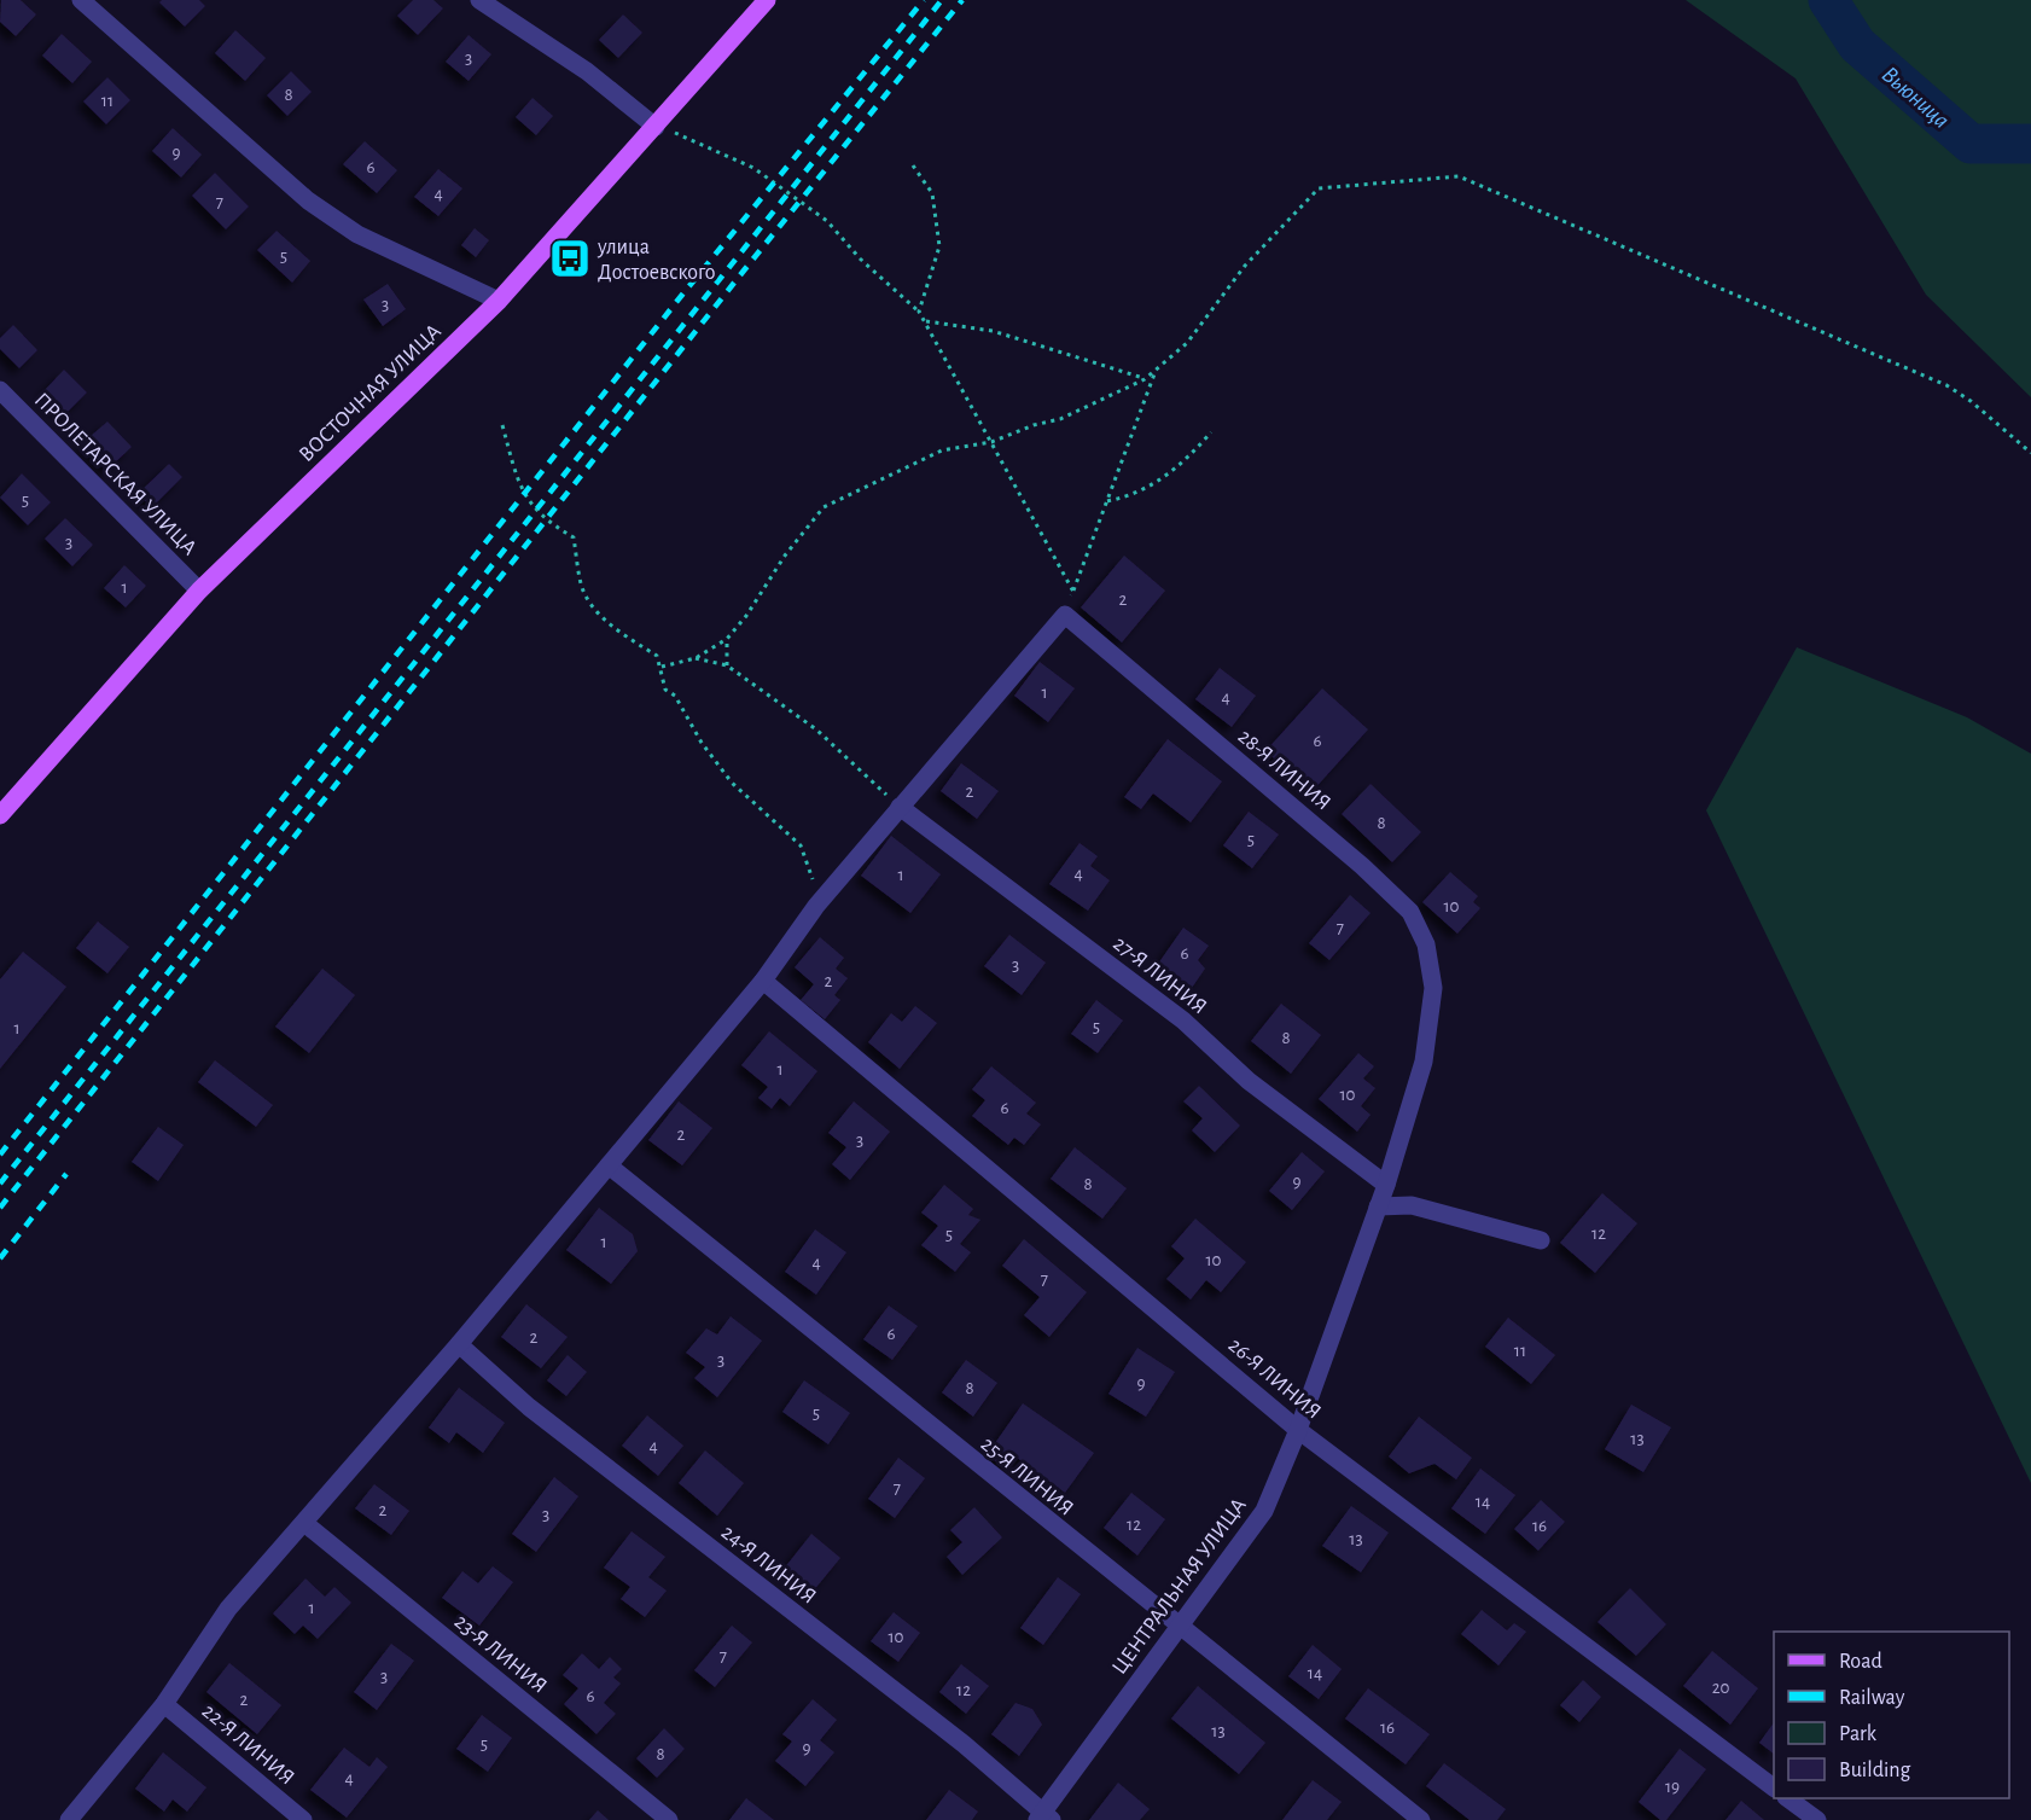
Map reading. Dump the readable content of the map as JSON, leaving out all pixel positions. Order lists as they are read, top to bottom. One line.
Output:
{"streets":{"main road":["ВОСТОЧНАЯ УЛИЦА"],"street":["ПРОЛЕТАРСКАЯ УЛИЦА","28-Я ЛИНИЯ","27-Я ЛИНИЯ","26-Я ЛИНИЯ","25-Я ЛИНИЯ","24-Я ЛИНИЯ","ЦЕНТРАЛЬНАЯ УЛИЦА","23-Я ЛИНИЯ","22-Я ЛИНИЯ"]},"crossings":[["ВОСТОЧНАЯ УЛИЦА","ПРОЛЕТАРСКАЯ УЛИЦА"],["28-Я ЛИНИЯ","ЦЕНТРАЛЬНАЯ УЛИЦА"],["27-Я ЛИНИЯ","ЦЕНТРАЛЬНАЯ УЛИЦА"],["26-Я ЛИНИЯ","ЦЕНТРАЛЬНАЯ УЛИЦА"],["25-Я ЛИНИЯ","ЦЕНТРАЛЬНАЯ УЛИЦА"],["24-Я ЛИНИЯ","ЦЕНТРАЛЬНАЯ УЛИЦА"]],"water":["Вьюница"],"places":{"bus stop":["улица Достоевского"]},"house_numbers":["3","8","11","9","6","4","7","5","3","5","3","1","2","1","4","6","2","8","5","4","1","10","7","6","3","2","5","1","8","1","10","6","2","3","9","8","12","5","1","10","4","7","6","2","11","3","9","8","5","13","4","7","14","2","3","12","16","13","1","10","7","14","3","20","12","6","2","16","13","5","9","8","4","19"],"legend":["Road","Railway","Park","Building"]}
